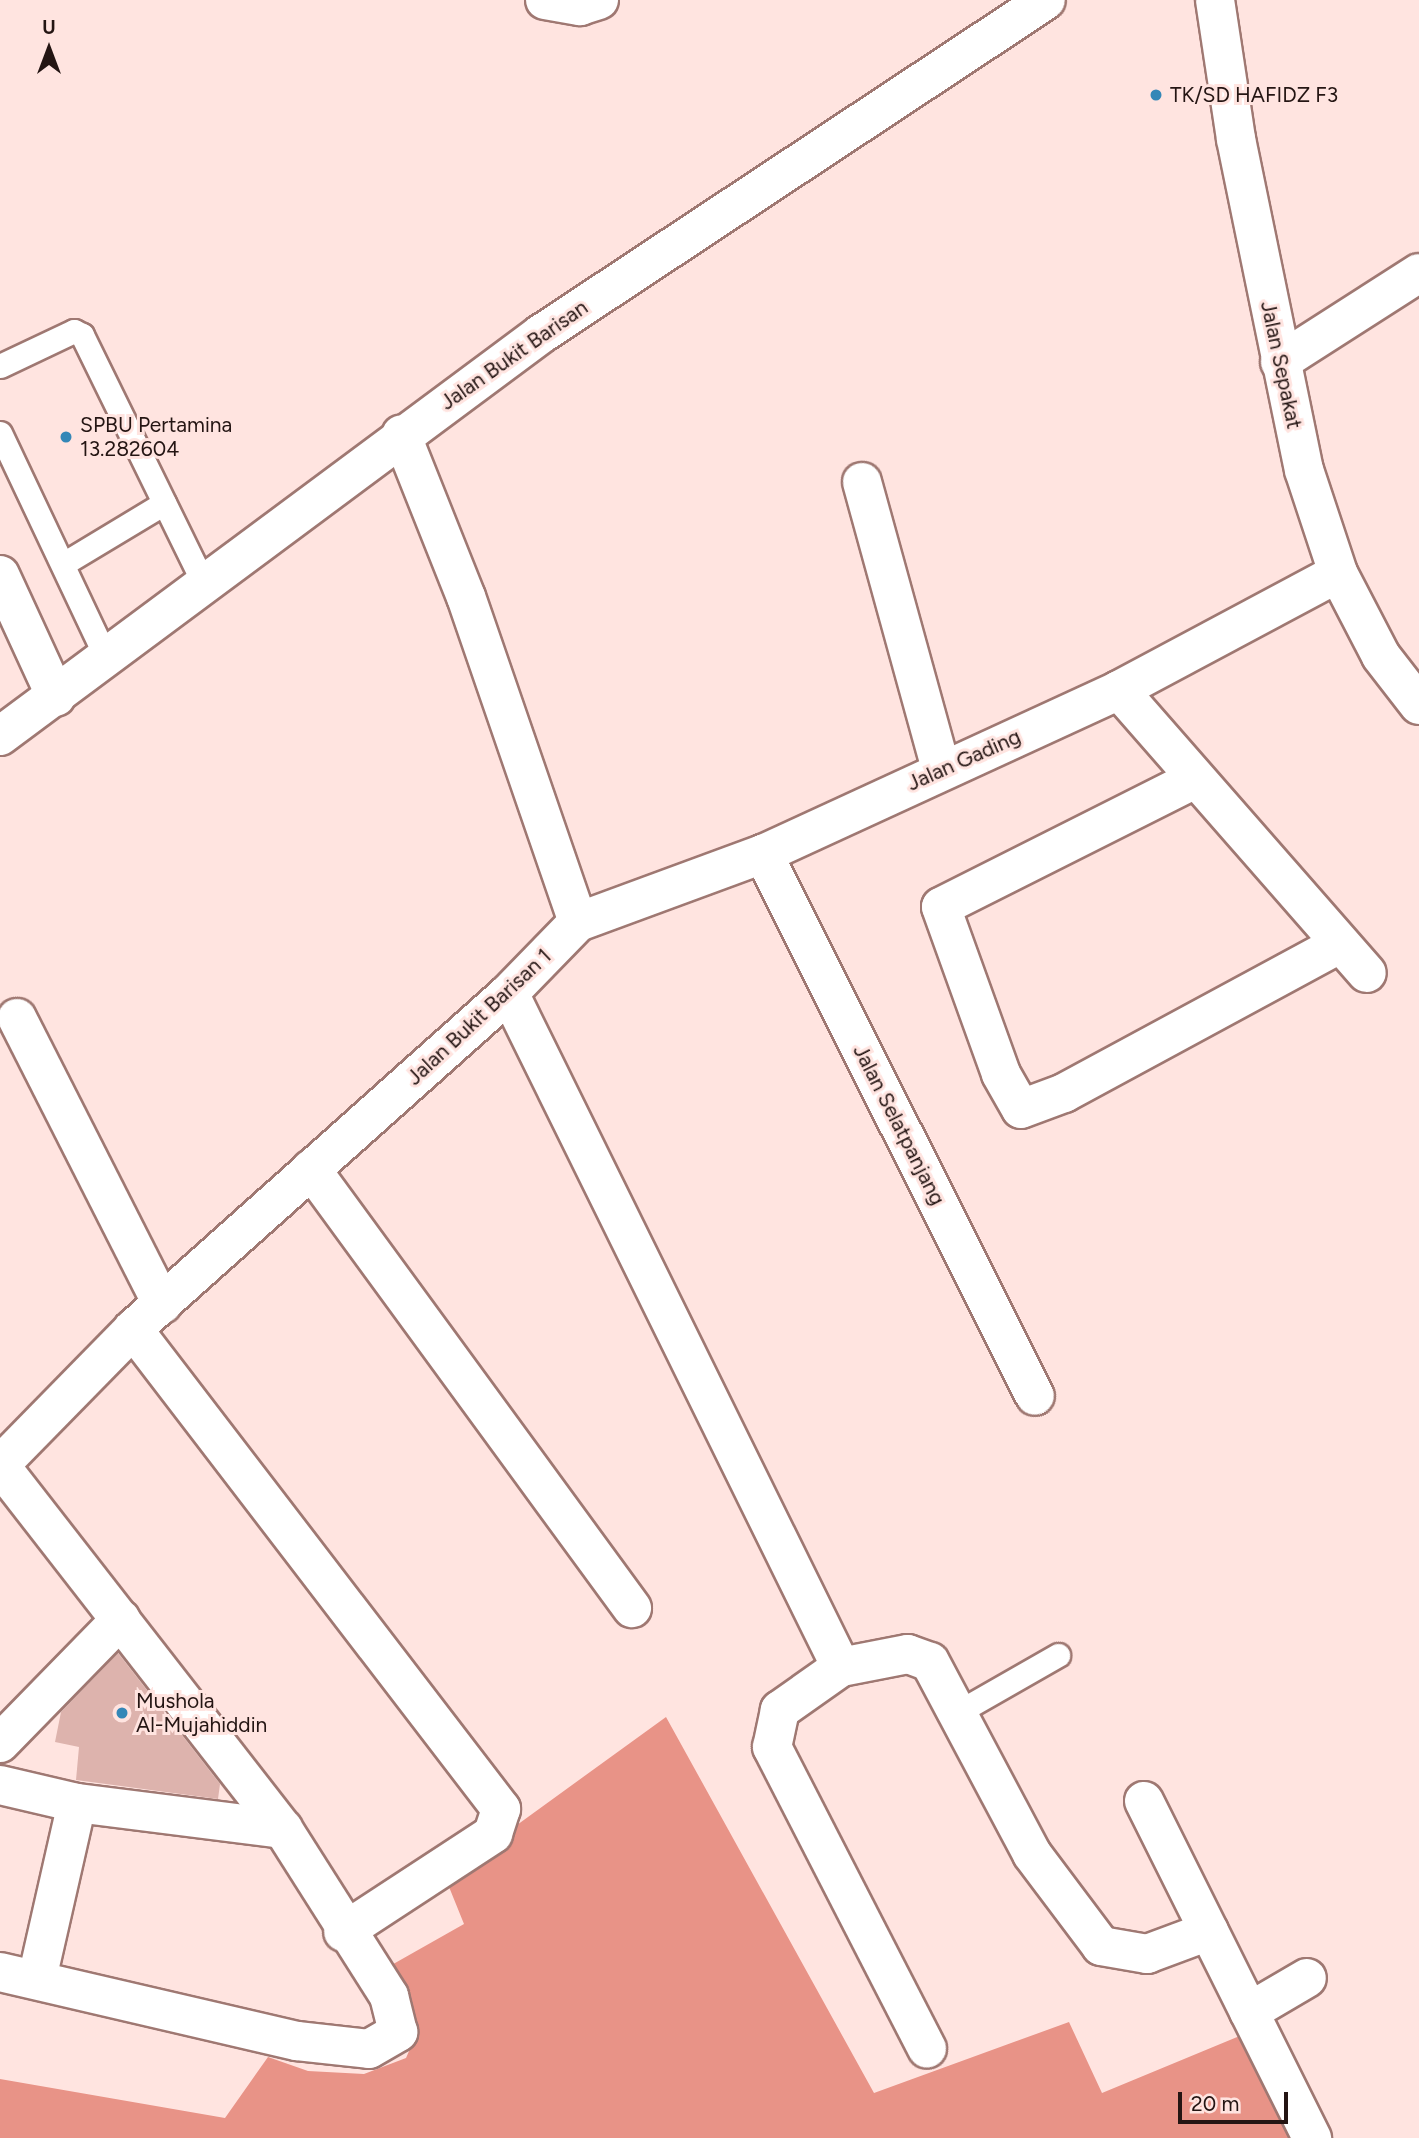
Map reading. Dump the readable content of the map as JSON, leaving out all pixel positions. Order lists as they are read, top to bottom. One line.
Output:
{"streets":{"street":["Jalan Bukit Barisan","Jalan Sepakat","Jalan Gading","Jalan Bukit Barisan 1","Jalan Selatpanjang"]},"crossings":[["Jalan Sepakat","Jalan Gading"],["Jalan Gading","Jalan Bukit Barisan 1"],["Jalan Gading","Jalan Selatpanjang"]],"places":["TK/SD HAFIDZ F3","SPBU Pertamina 13.282604","Mushola Al-Mujahiddin"],"scale_bar":"20 m","north":"top"}
